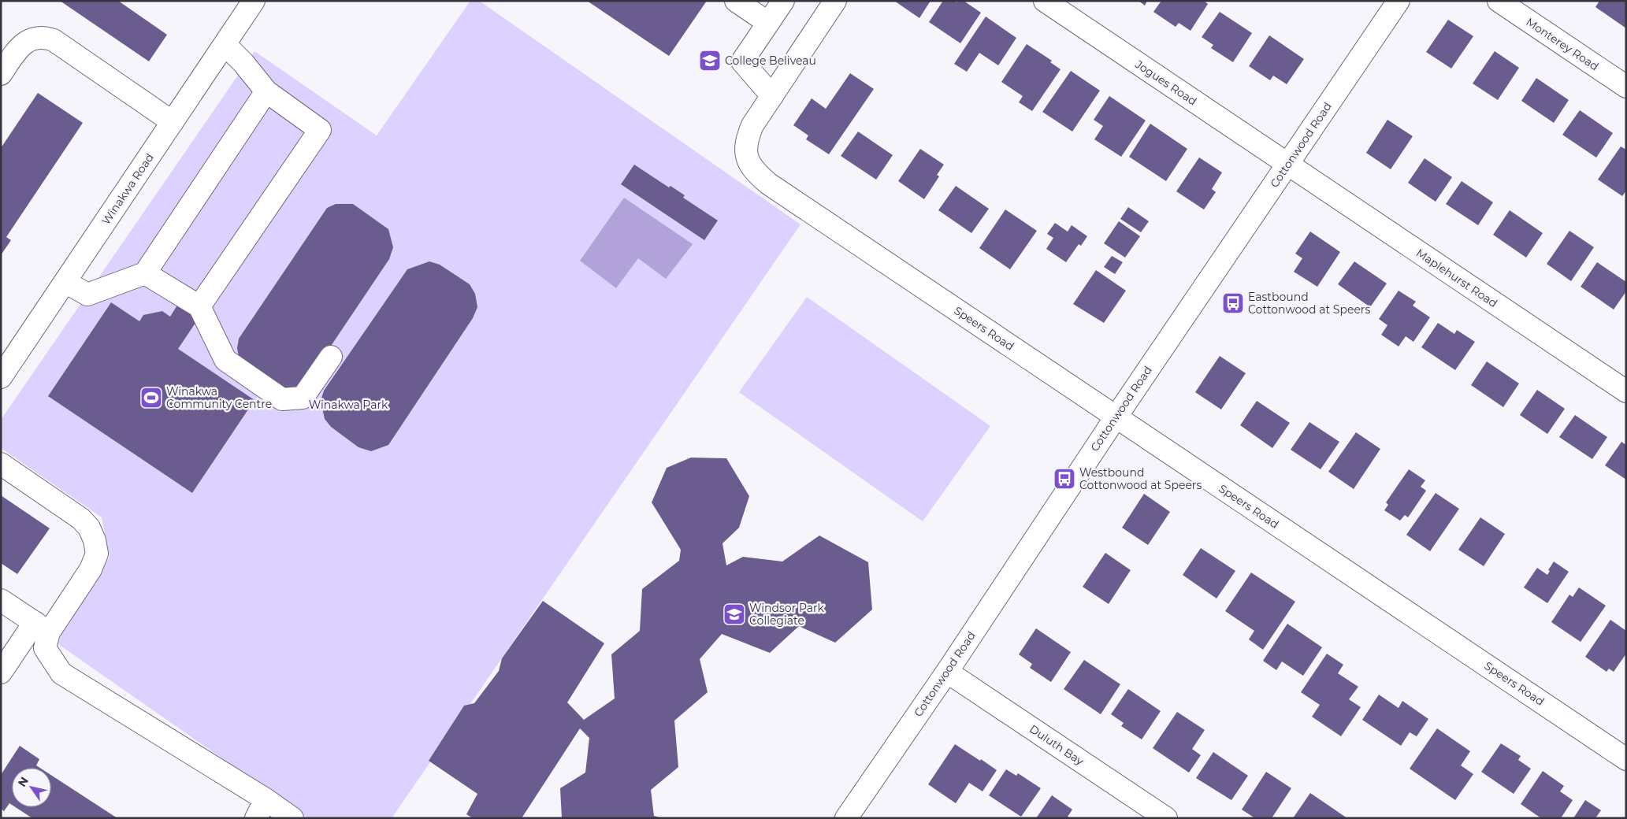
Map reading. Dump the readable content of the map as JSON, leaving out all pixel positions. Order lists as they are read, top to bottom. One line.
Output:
{"streets":{"street":["Monterey Road","Jogues Road","Cottonwood Road","Winakwa Road","Maplehurst Road","Speers Road","Duluth Bay"]},"crossings":[["Jogues Road","Cottonwood Road"],["Jogues Road","Maplehurst Road"],["Cottonwood Road","Maplehurst Road"],["Cottonwood Road","Speers Road"],["Cottonwood Road","Duluth Bay"]],"parks":["Winakwa Park"],"places":{"school or university":["College Beliveau","Windsor Park Collegiate"],"bus stop":["Eastbound Cottonwood at Speers","Westbound Cottonwood at Speers"],"sports":["Winakwa Community Centre"]},"north":"top left"}
